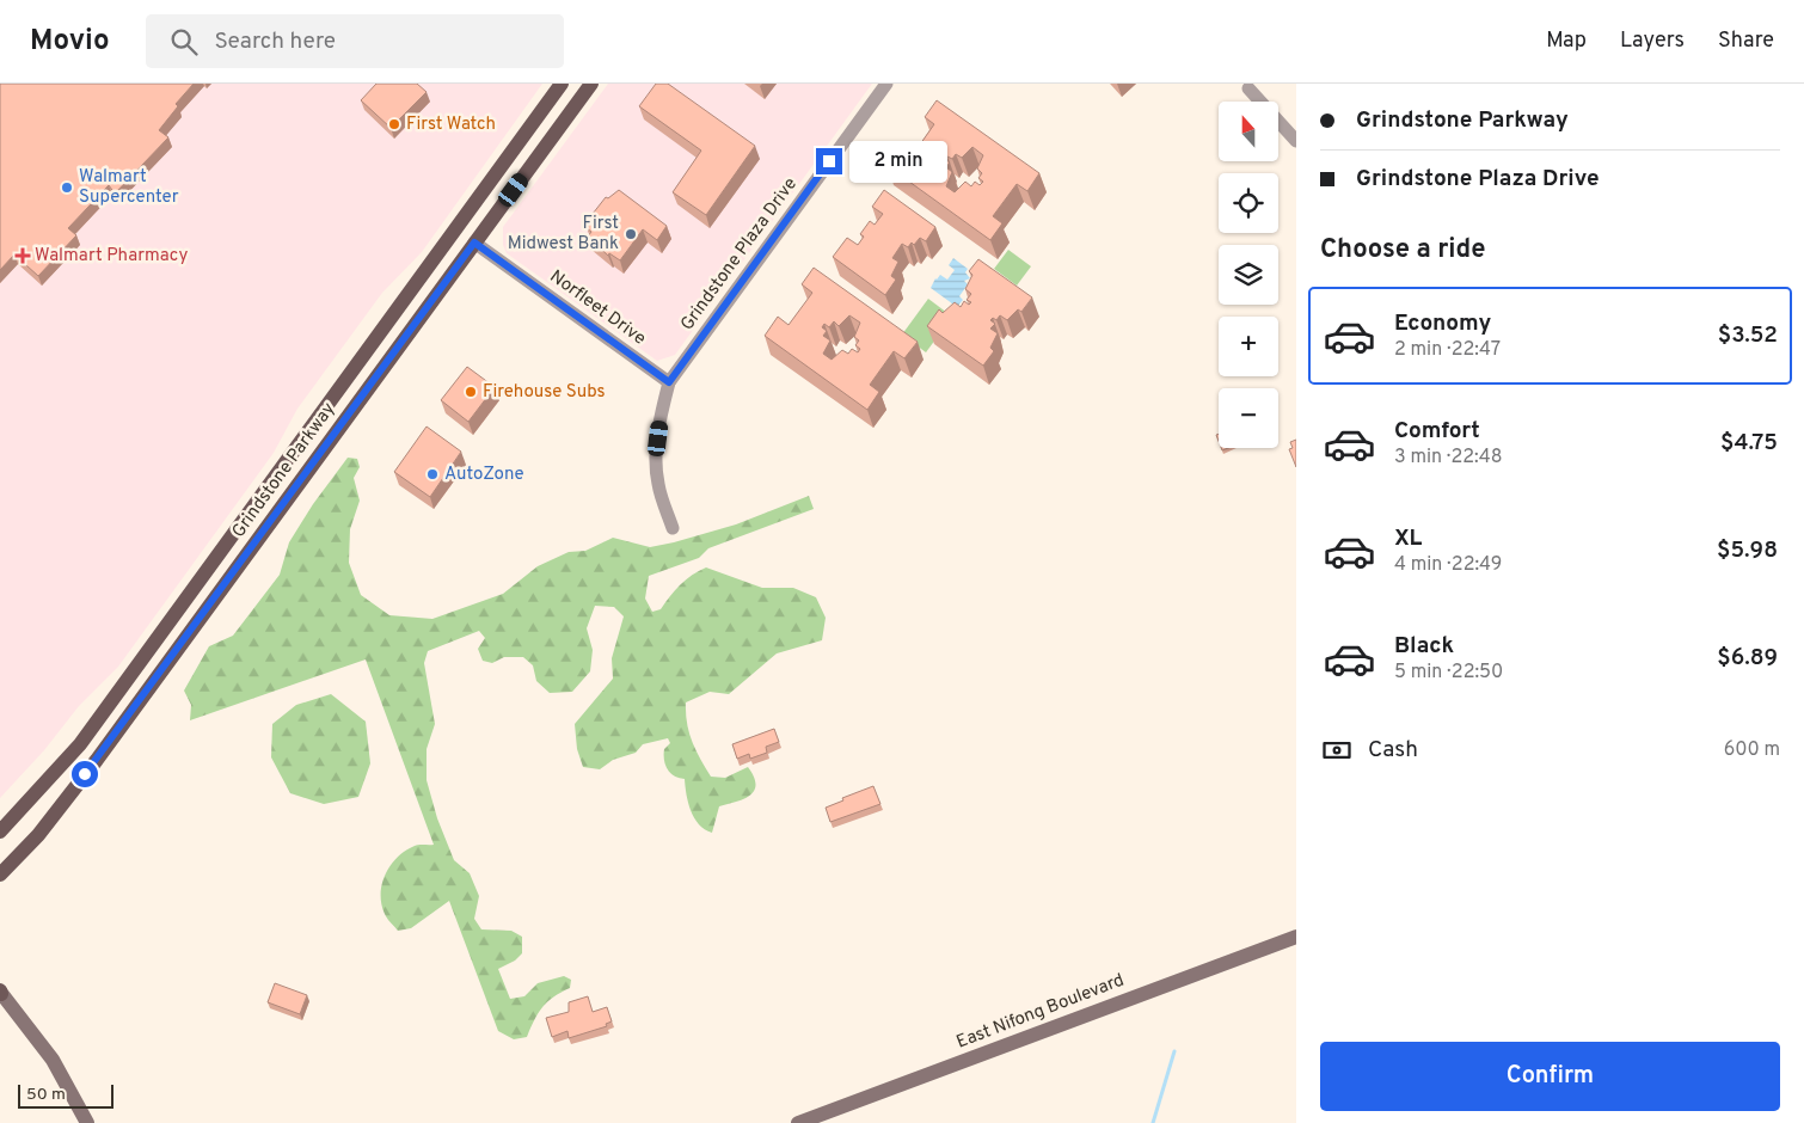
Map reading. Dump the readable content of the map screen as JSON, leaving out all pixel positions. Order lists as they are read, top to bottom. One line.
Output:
{"streets":{"main road":["Grindstone Parkway"],"street":["Grindstone Plaza Drive","Norfleet Drive","East Nifong Boulevard"]},"crossings":[["Grindstone Plaza Drive","Norfleet Drive"],["Norfleet Drive","Grindstone Parkway"]],"places":{"other":["First Watch","Walmart Supercenter","First Midwest Bank","Firehouse Subs","AutoZone"],"health":["Walmart Pharmacy"]},"scale_bar":"50 m","north":"top","page":{"header":"Movio","search":"Search here","nav":["Map","Layers","Share"],"banner":["Grindstone Parkway","Grindstone Plaza Drive"],"map_buttons":["+","−"],"bubble":"2 min","heading":"Choose a ride","list":[{"name":"Economy","note":"2 min · 22:47","value":"$3.52"},{"name":"Comfort","note":"3 min · 22:48","value":"$4.75"},{"name":"XL","note":"4 min · 22:49","value":"$5.98"},{"name":"Black","note":"5 min · 22:50","value":"$6.89"}],"pay":["Cash","600 m"],"buttons":"Confirm","scale":"50 m"}}
